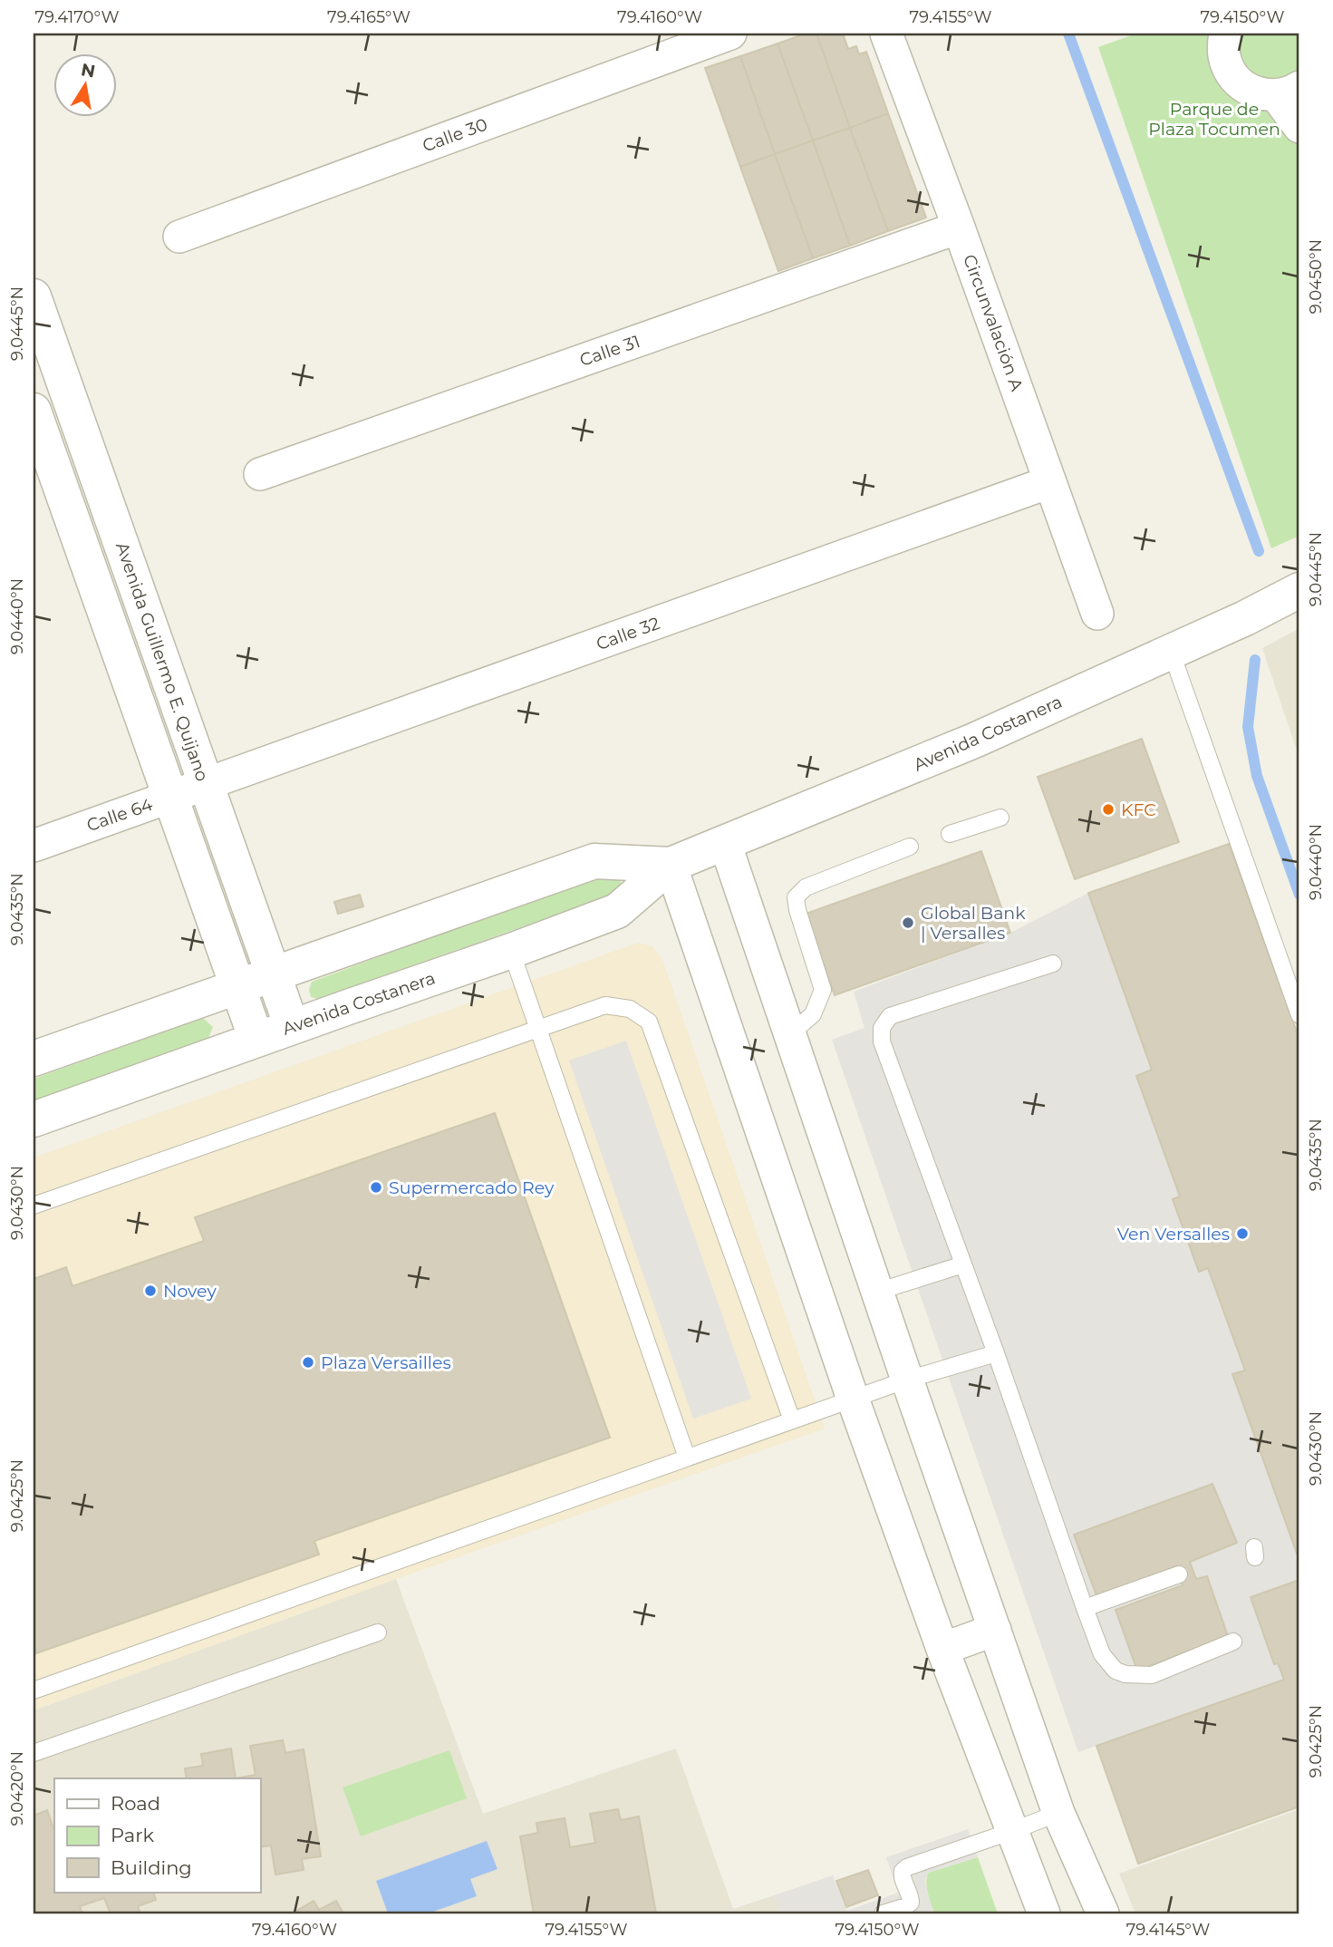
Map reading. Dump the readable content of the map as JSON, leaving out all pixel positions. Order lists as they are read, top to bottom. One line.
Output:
{"streets":{"street":["Calle 30","Circunvalación A","Calle 31","Calle 32","Avenida Guillermo E. Quijano","Avenida Costanera","Calle 64"]},"crossings":[["Circunvalación A","Calle 31"],["Circunvalación A","Calle 32"],["Calle 32","Avenida Guillermo E. Quijano"],["Calle 32","Calle 64"],["Avenida Guillermo E. Quijano","Avenida Costanera"],["Avenida Guillermo E. Quijano","Calle 64"]],"parks":["Parque de Plaza Tocumen"],"places":["KFC","Global Bank | Versalles","Supermercado Rey","Ven Versalles","Novey","Plaza Versailles"],"legend":["Road","Park","Building"],"north":"top","coordinates":["79.4170°W","79.4165°W","79.4160°W","79.4155°W","79.4150°W","9.0450°N","9.0445°N","9.0440°N","9.0435°N","9.0430°N","9.0425°N","9.0420°N","79.4145°W"]}
